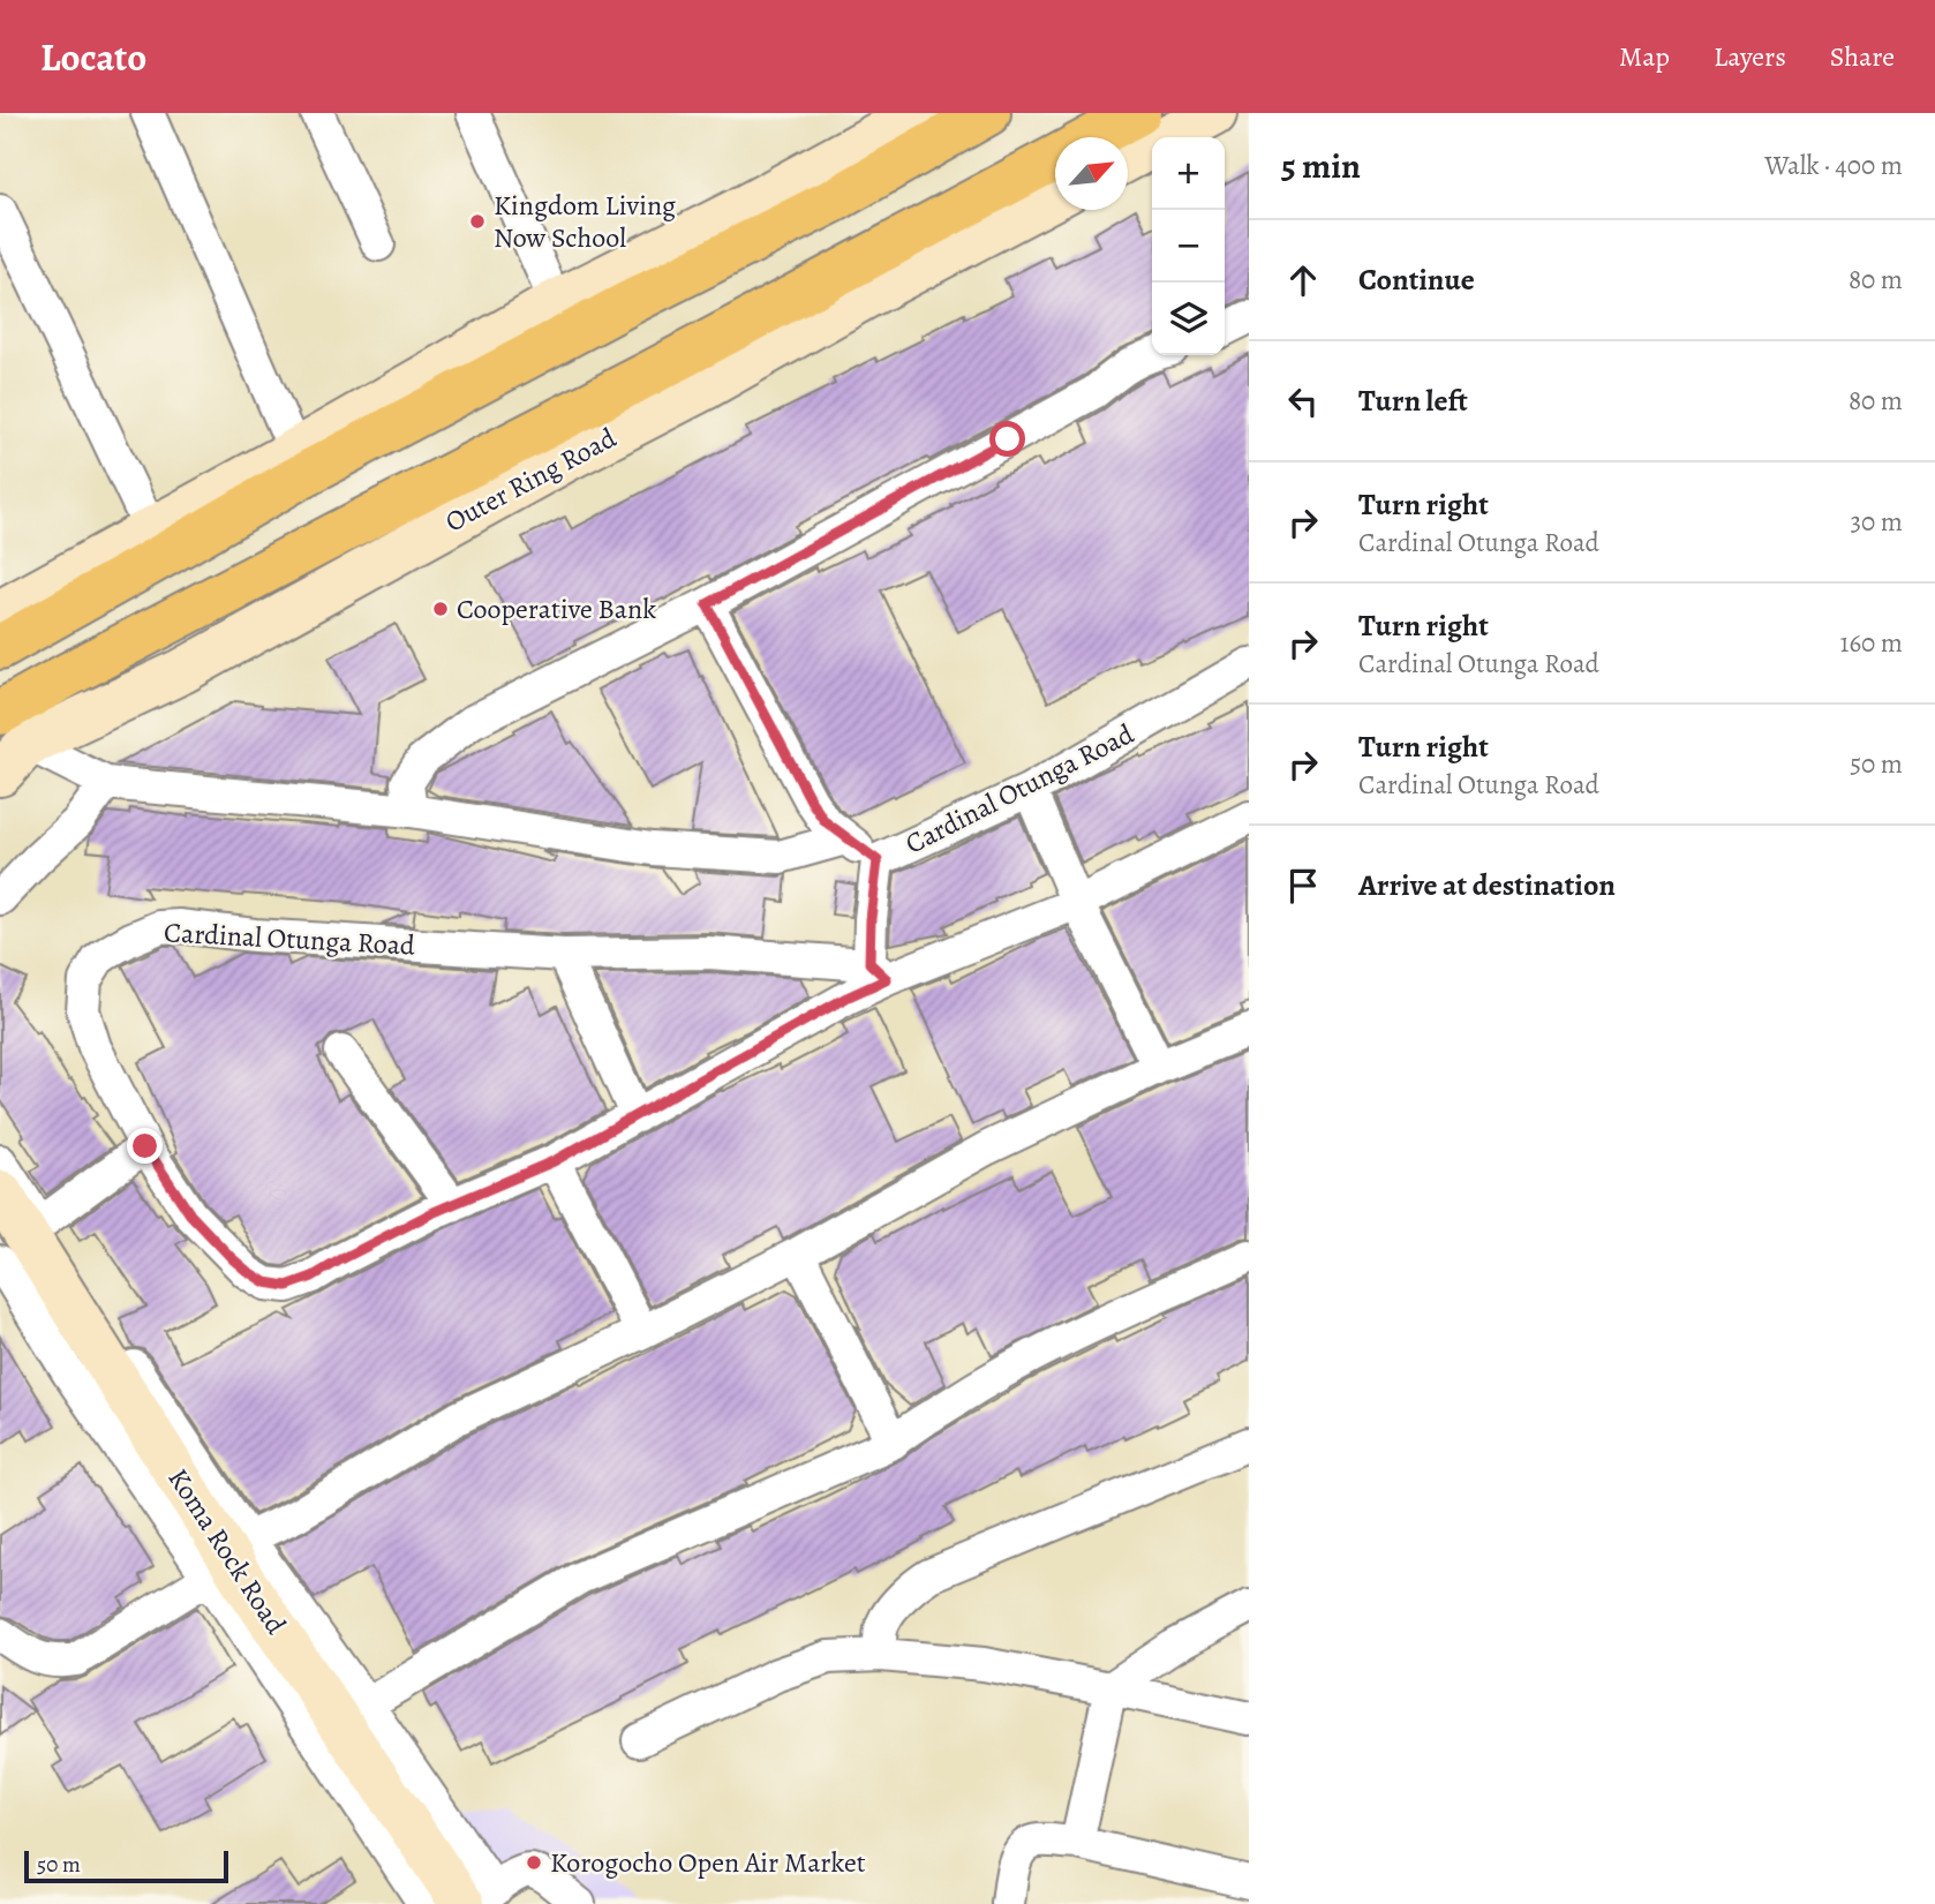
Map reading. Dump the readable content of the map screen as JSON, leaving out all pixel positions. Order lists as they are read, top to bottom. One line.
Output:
{"streets":{"main road":["Outer Ring Road","Koma Rock Road"],"street":["Cardinal Otunga Road"]},"places":["Kingdom Living Now School","Cooperative Bank","Korogocho Open Air Market"],"scale_bar":"50 m","north":"top right","page":{"header":"Locato","nav":["Map","Layers","Share"],"heading":["5 min","Walk · 400 m"],"map_buttons":["+","−"],"list":[["Continue","80 m"],["Turn left","80 m"],["Turn right","Cardinal Otunga Road","30 m"],["Turn right","Cardinal Otunga Road","160 m"],["Turn right","Cardinal Otunga Road","50 m"],"Arrive at destination"],"scale":"50 m"}}
